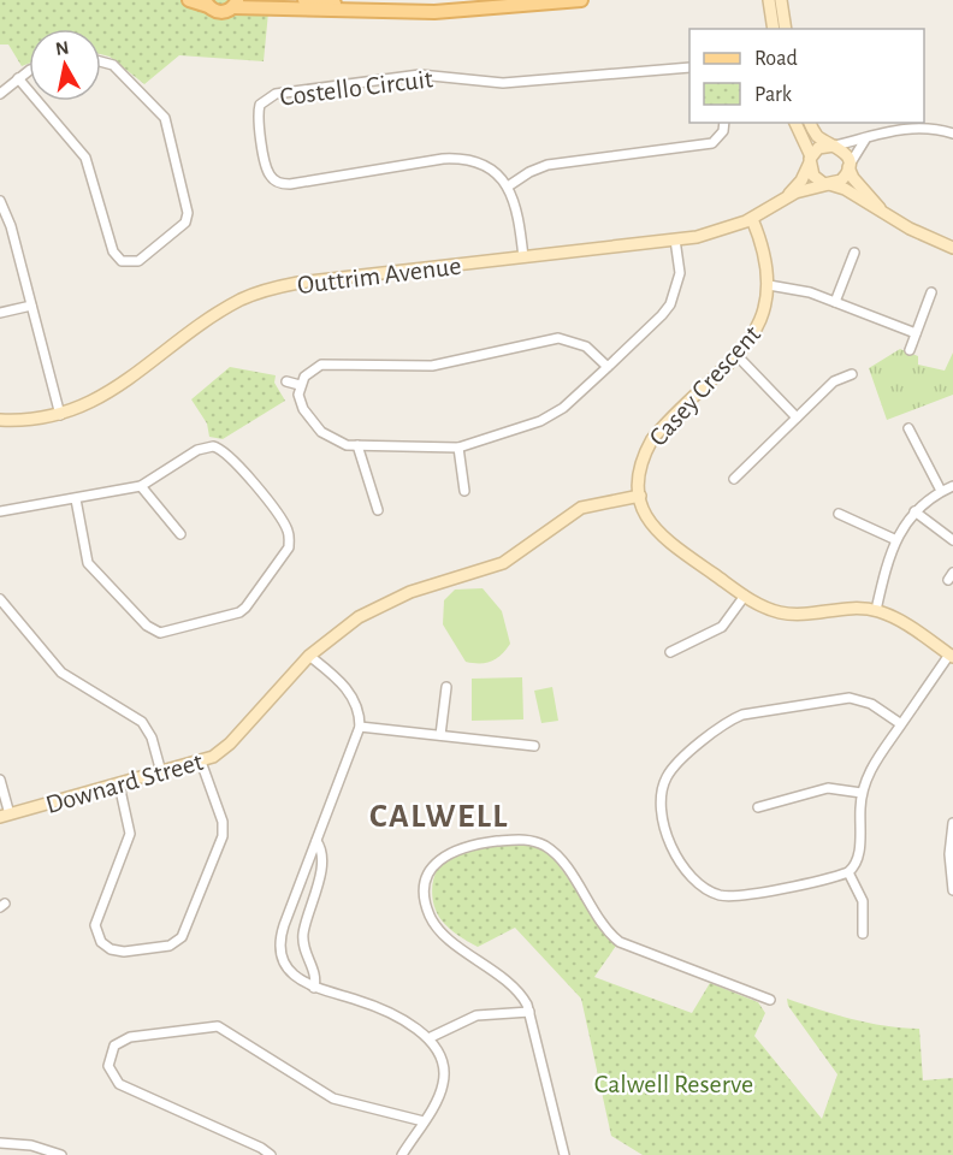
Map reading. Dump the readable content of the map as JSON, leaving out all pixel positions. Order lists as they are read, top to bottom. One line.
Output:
{"streets":{"street":["Costello Circuit","Outtrim Avenue","Casey Crescent","Downard Street"]},"crossings":[["Costello Circuit","Outtrim Avenue"],["Outtrim Avenue","Casey Crescent"],["Casey Crescent","Downard Street"]],"districts":["CALWELL"],"parks":["Calwell Reserve"],"legend":["Road","Park"],"north":"top"}
